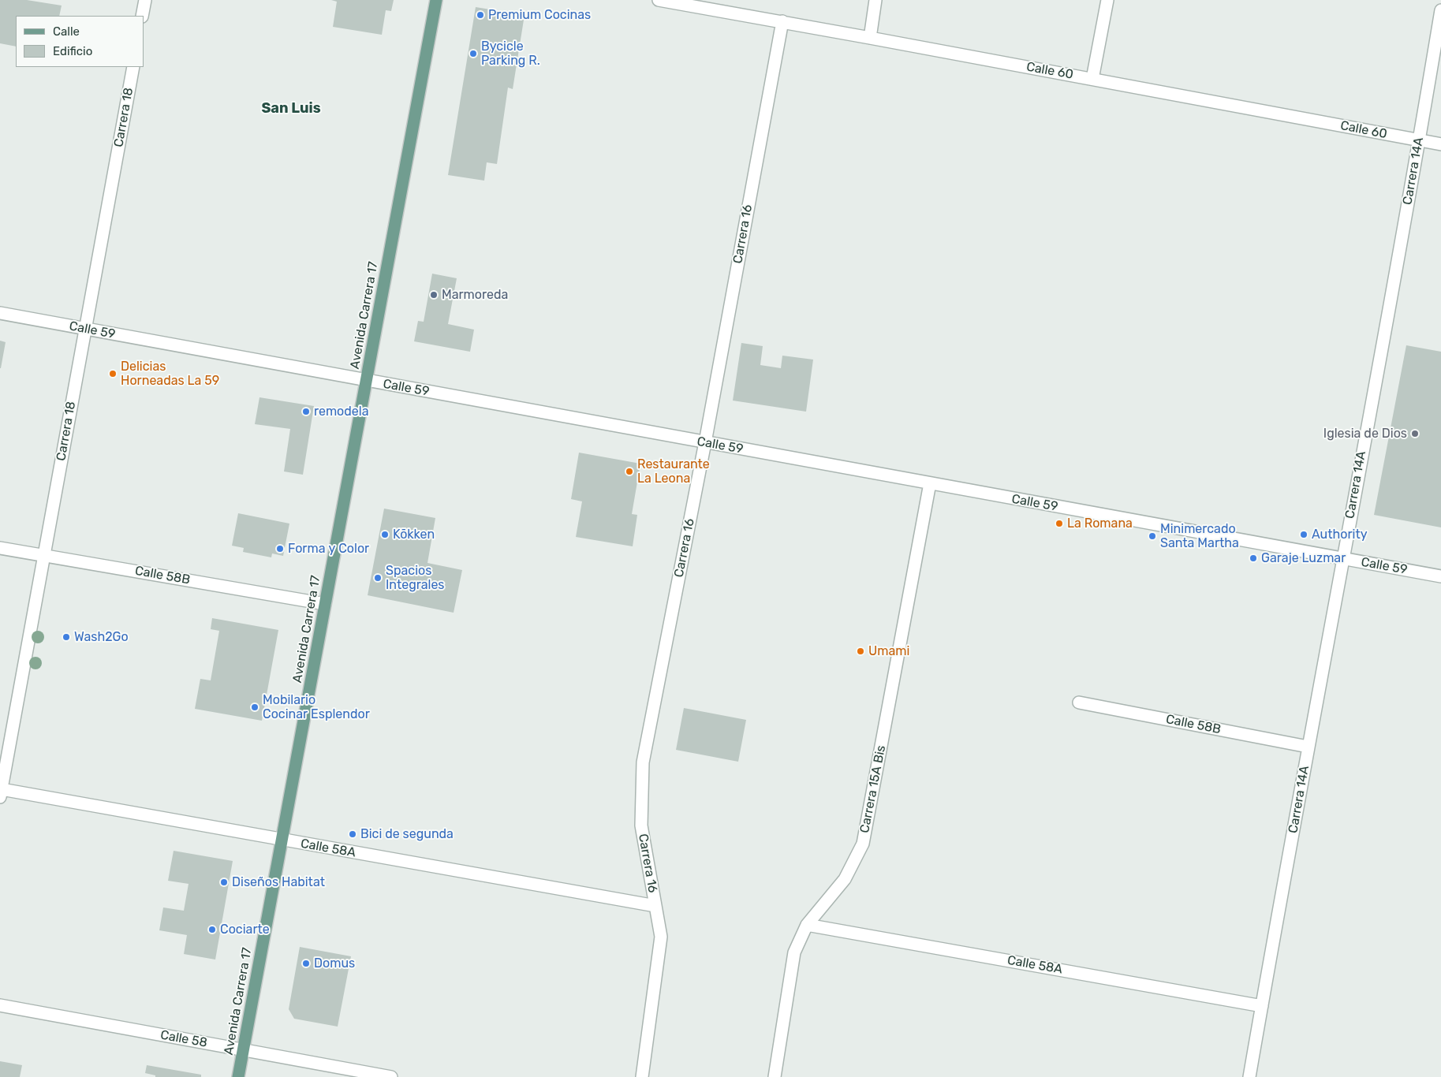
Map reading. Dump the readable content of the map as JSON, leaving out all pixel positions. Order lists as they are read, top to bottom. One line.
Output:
{"streets":{"main road":["Avenida Carrera 17"],"street":["Calle 60","Carrera 18","Carrera 14A","Carrera 16","Calle 59","Calle 58B","Carrera 15A Bis","Calle 58A","Calle 58"]},"crossings":[["Calle 60","Carrera 14A"],["Calle 60","Carrera 16"],["Carrera 18","Calle 59"],["Carrera 18","Calle 58B"],["Carrera 18","Calle 58A"],["Carrera 14A","Calle 59"],["Carrera 14A","Calle 58B"],["Carrera 14A","Calle 58A"],["Carrera 16","Calle 59"],["Carrera 16","Calle 58A"],["Avenida Carrera 17","Calle 59"],["Avenida Carrera 17","Calle 58B"],["Avenida Carrera 17","Calle 58A"],["Avenida Carrera 17","Calle 58"],["Calle 59","Carrera 15A Bis"],["Carrera 15A Bis","Calle 58A"]],"districts":["San Luis"],"places":["Premium Cocinas","Bycicle Parking R.","Marmoreda","Delicias Horneadas La 59","remodela","Iglesia de Dios","Restaurante La Leona","La Romana","Kōkken","Authority","Minimercado Santa Martha","Forma y Color","Garaje Luzmar","Spacios Integrales","Wash2Go","Umami","Mobilario Cocinar Esplendor","Bici de segunda","Diseños Habitat","Cociarte","Domus"],"legend":["Calle","Edificio"]}
